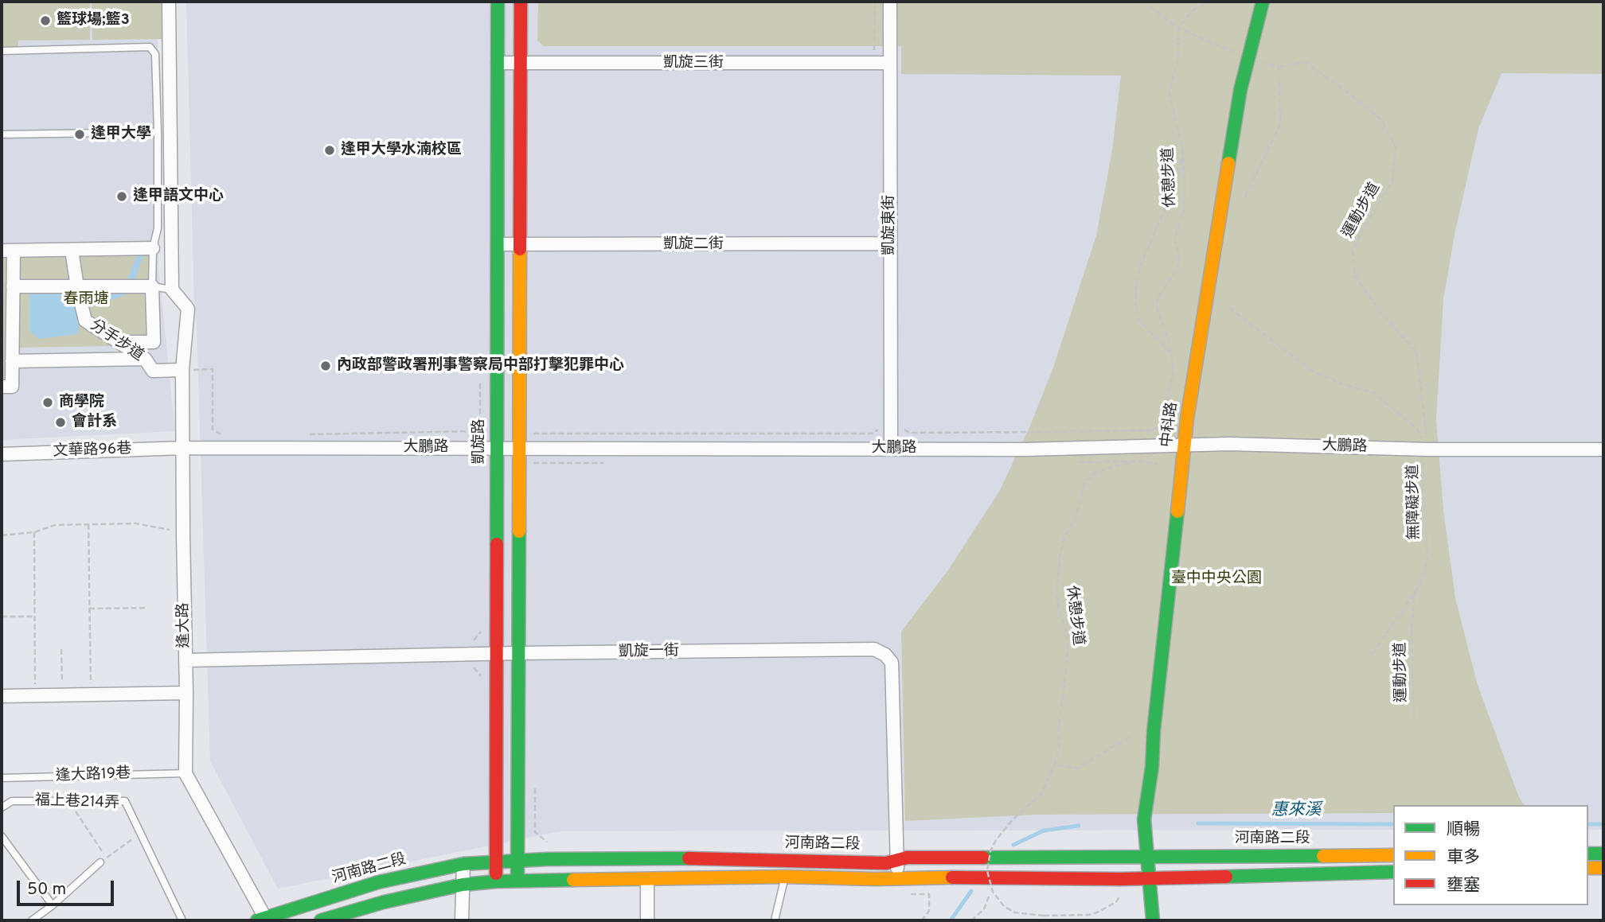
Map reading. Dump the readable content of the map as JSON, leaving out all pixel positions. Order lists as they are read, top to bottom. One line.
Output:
{"streets":{"street":["凱旋三街","凱旋東街","凱旋二街","分手步道","中科路","凱旋路","大鵬路","文華路96巷","逢大路","凱旋一街","河南路二段"],"lane":["逢大路19巷","福上巷214弄"],"path":["休憩步道","運動步道","無障礙步道"]},"crossings":[["凱旋三街","凱旋東街"],["凱旋三街","凱旋路"],["運動步道","大鵬路"],["運動步道","無障礙步道"],["凱旋東街","凱旋二街"],["凱旋東街","大鵬路"],["凱旋二街","凱旋路"],["分手步道","逢大路"],["中科路","大鵬路"],["中科路","河南路二段"],["凱旋路","大鵬路"],["凱旋路","凱旋一街"],["凱旋路","河南路二段"],["大鵬路","文華路96巷"],["大鵬路","無障礙步道"],["大鵬路","逢大路"],["文華路96巷","逢大路"],["逢大路","凱旋一街"],["逢大路","逢大路19巷"],["逢大路","河南路二段"],["凱旋一街","河南路二段"]],"water":["惠來溪"],"parks":["春雨塘","臺中中央公園"],"places":["籃球場;籃3","逢甲大學","逢甲大學水湳校區","逢甲語文中心","內政部警政署刑事警察局中部打擊犯罪中心","商學院","會計系"],"legend":["順暢","車多","壅塞"],"scale_bar":"50 m"}
